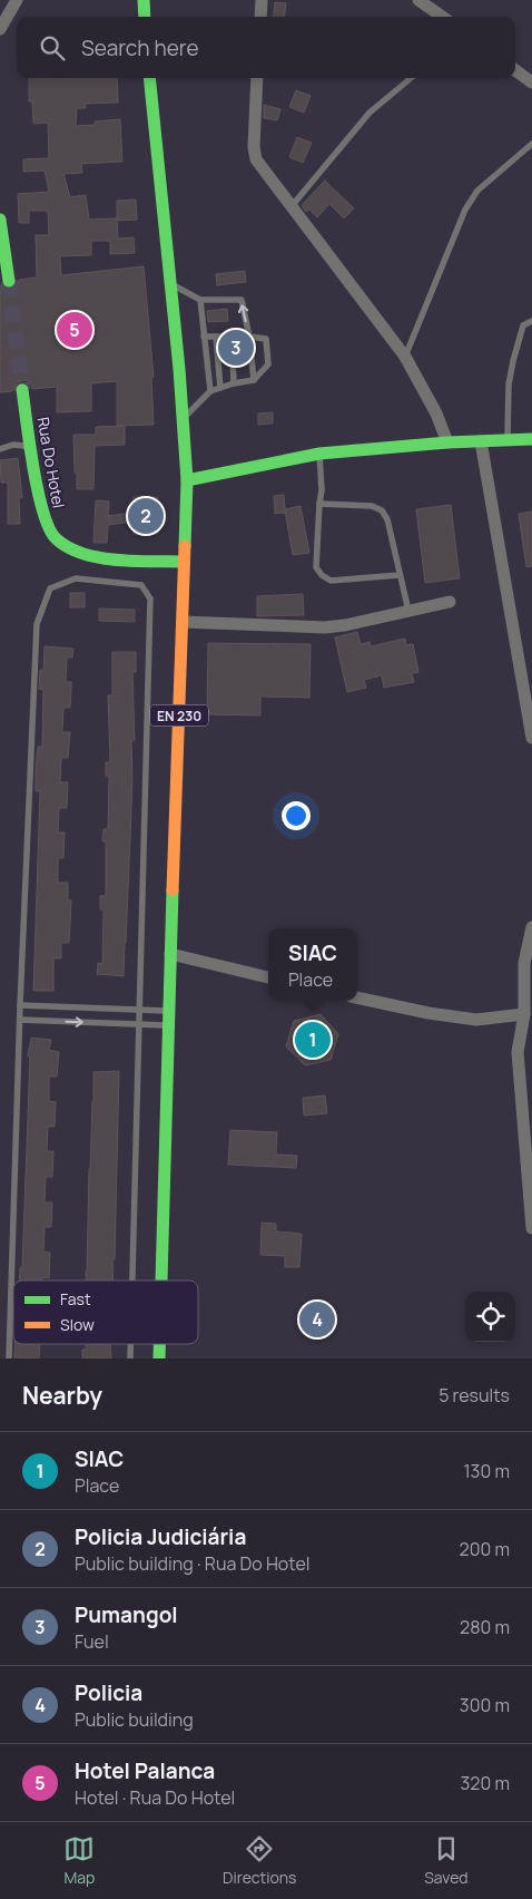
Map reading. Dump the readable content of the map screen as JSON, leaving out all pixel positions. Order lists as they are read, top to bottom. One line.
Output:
{"streets":{"main road":["Rua Do Hotel","EN 230"]},"crossings":[["Rua Do Hotel","EN 230"]],"legend":["Fast","Slow"],"page":{"search":"Search here","pins":["5","3","2","1","4"],"popup":["SIAC","Place"],"heading":["Nearby","5 results"],"list":[{"mark":"1","name":"SIAC","note":"Place","value":"130 m"},{"mark":"2","name":"Policia Judiciária","note":"Public building · Rua Do Hotel","value":"200 m"},{"mark":"3","name":"Pumangol","note":"Fuel","value":"280 m"},{"mark":"4","name":"Policia","note":"Public building","value":"300 m"},{"mark":"5","name":"Hotel Palanca","note":"Hotel · Rua Do Hotel","value":"320 m"}],"nav":["Map","Directions","Saved"]}}
